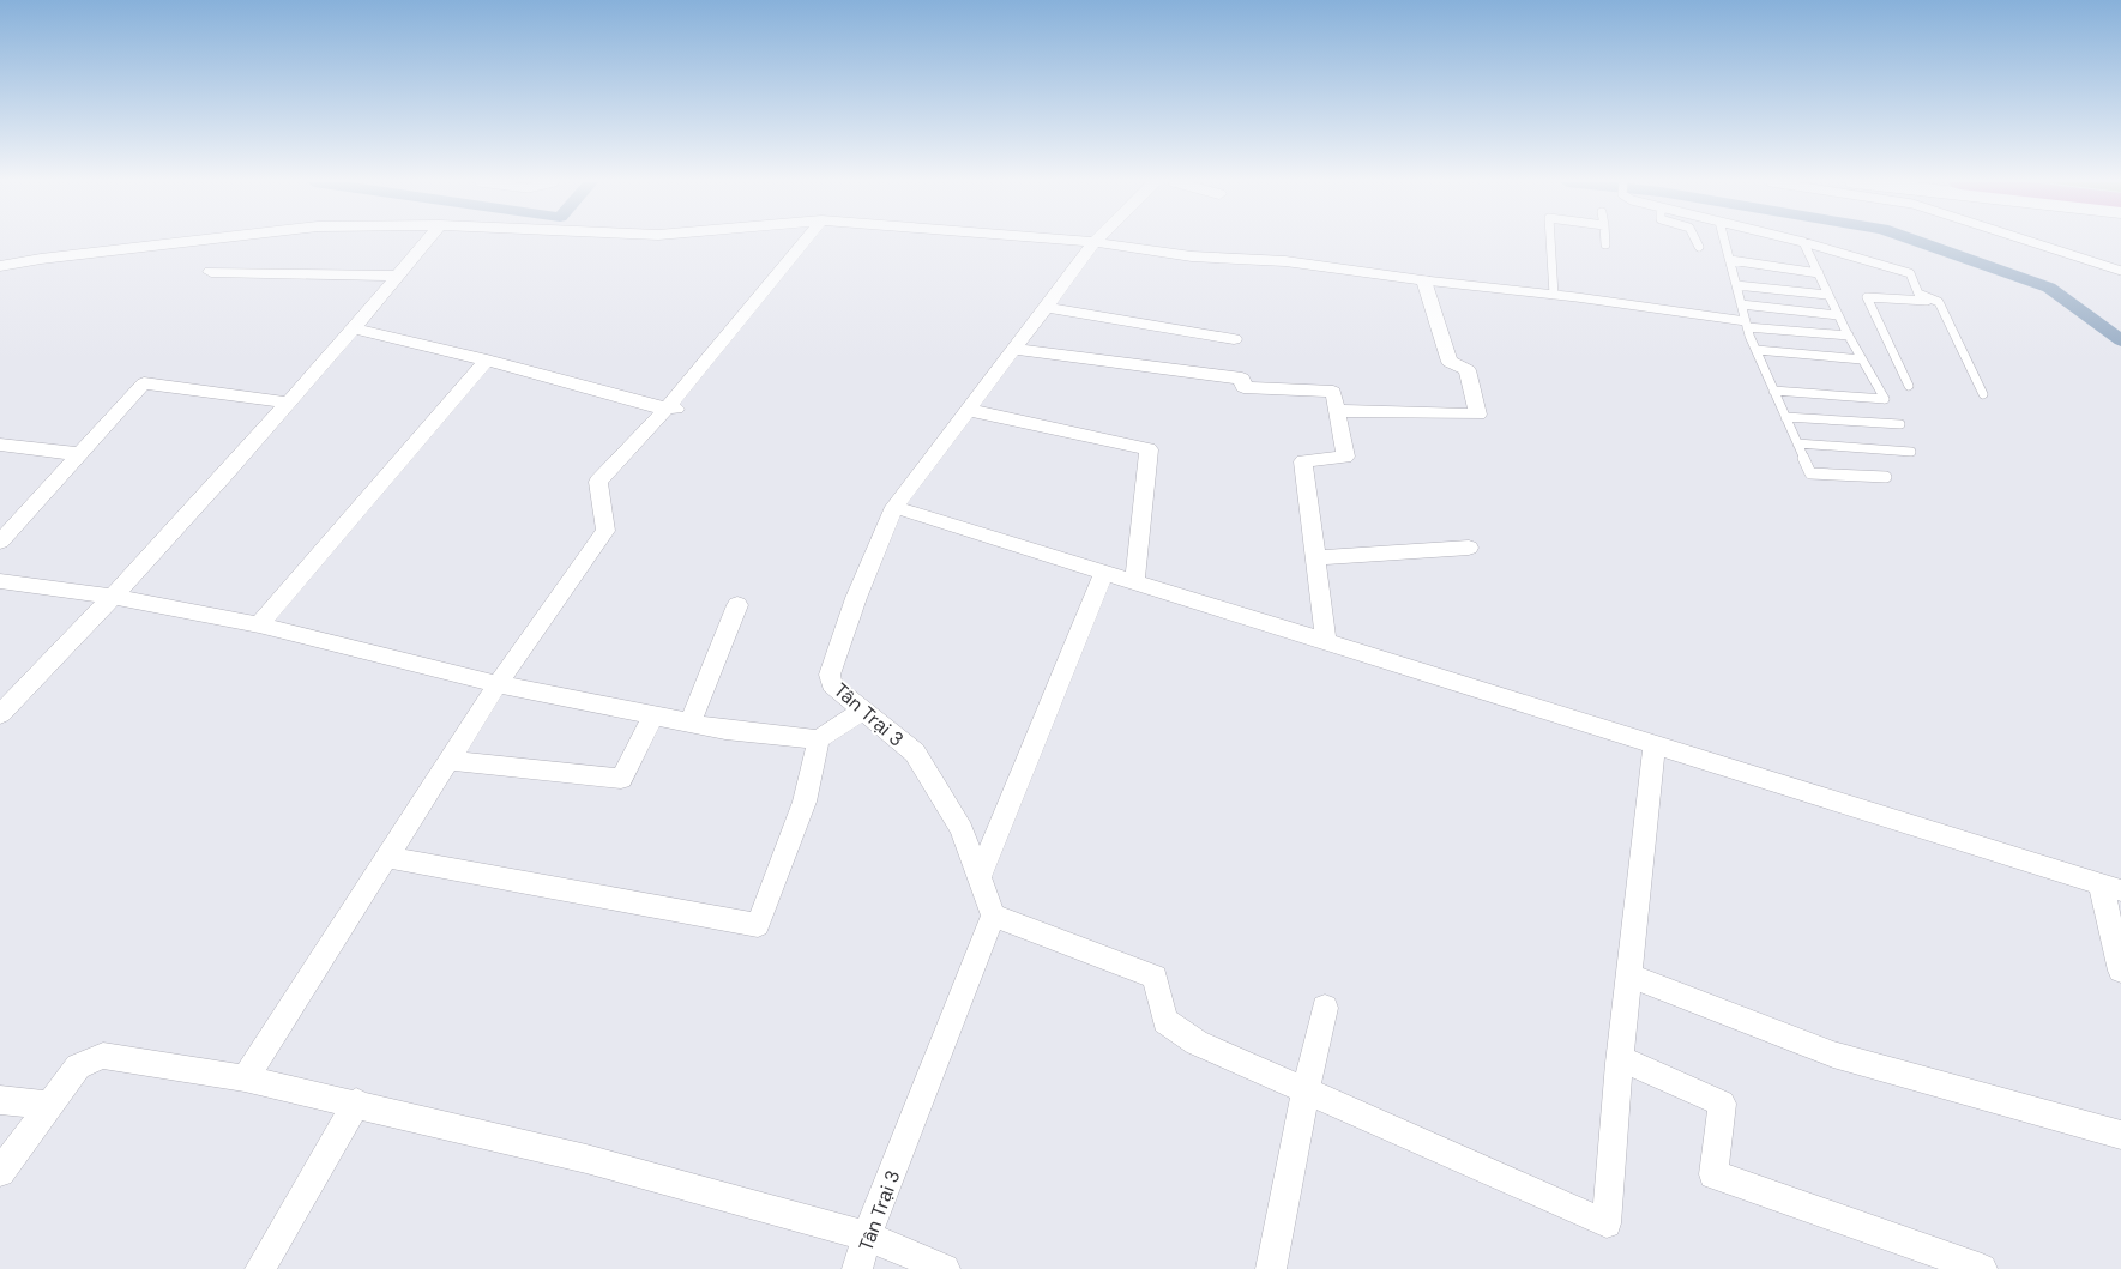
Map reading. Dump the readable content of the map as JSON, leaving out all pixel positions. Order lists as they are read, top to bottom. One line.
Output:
{"streets":{"street":["Tân Trại 3"]}}
